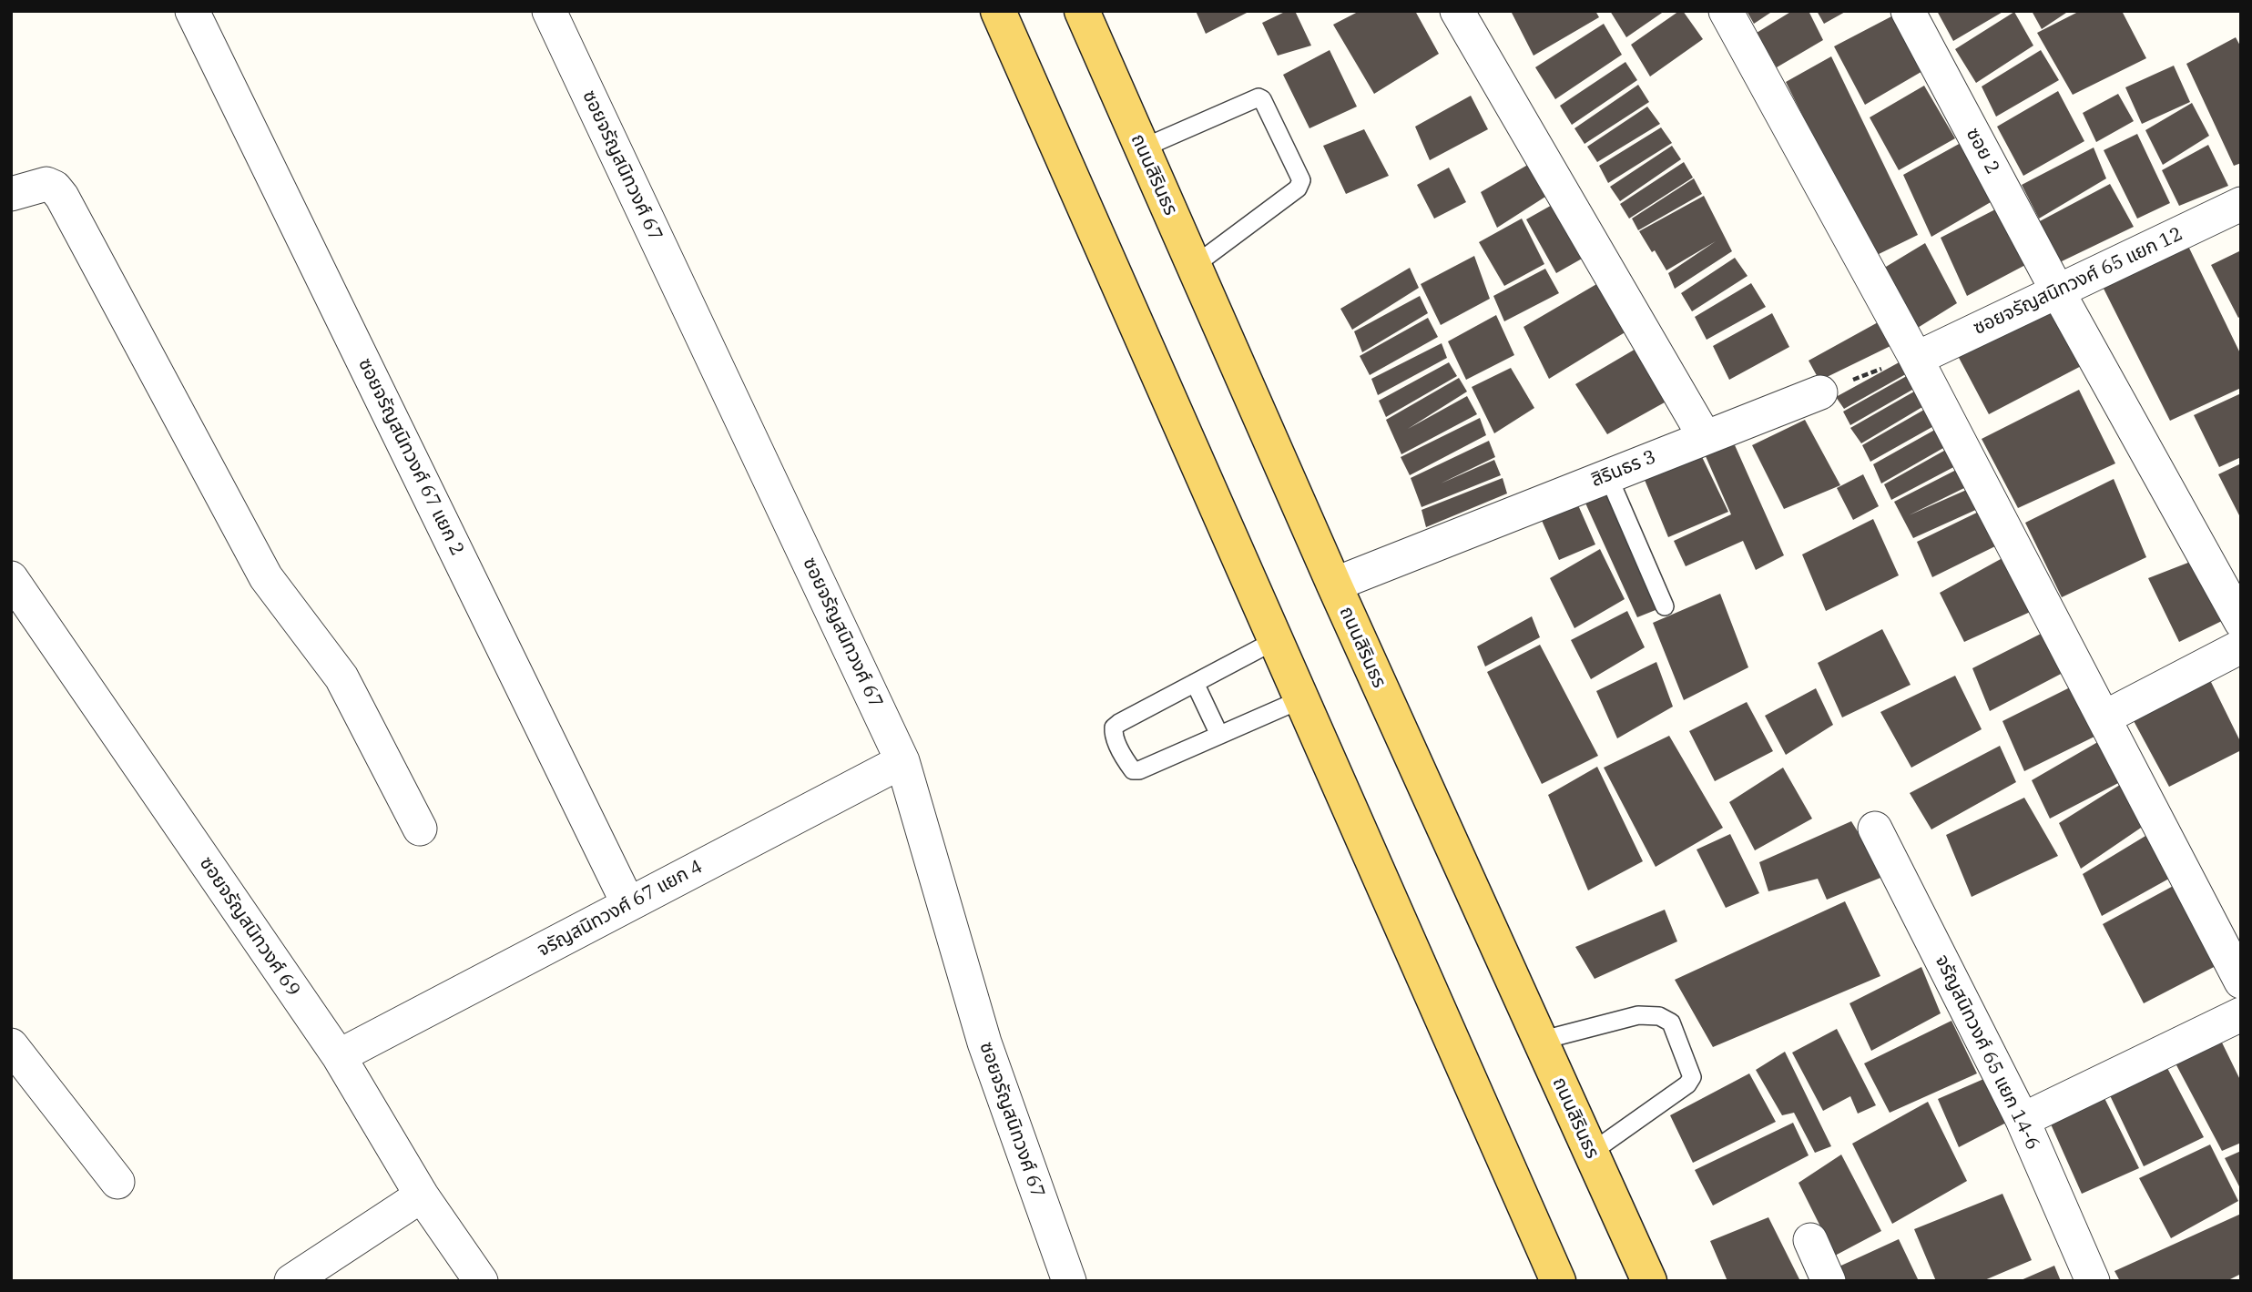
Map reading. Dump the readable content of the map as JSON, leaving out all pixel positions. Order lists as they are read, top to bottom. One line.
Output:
{"streets":{"main road":["ถนนสิรินธร"],"street":["ซอย 2","ซอยจรัญสนิทวงศ์ 67","ซอยจรัญสนิทวงศ์ 65 แยก 12","ซอยจรัญสนิทวงศ์ 67 แยก 2","สิรินธร 3","จรัญสนิทวงศ์ 67 แยก 4","ซอยจรัญสนิทวงศ์ 69","จรัญสนิทวงศ์ 65 แยก 14-6"]},"crossings":[["ซอย 2","ซอยจรัญสนิทวงศ์ 65 แยก 12"],["ซอยจรัญสนิทวงศ์ 67","จรัญสนิทวงศ์ 67 แยก 4"],["ถนนสิรินธร","สิรินธร 3"],["ซอยจรัญสนิทวงศ์ 67 แยก 2","จรัญสนิทวงศ์ 67 แยก 4"],["จรัญสนิทวงศ์ 67 แยก 4","ซอยจรัญสนิทวงศ์ 69"]]}
